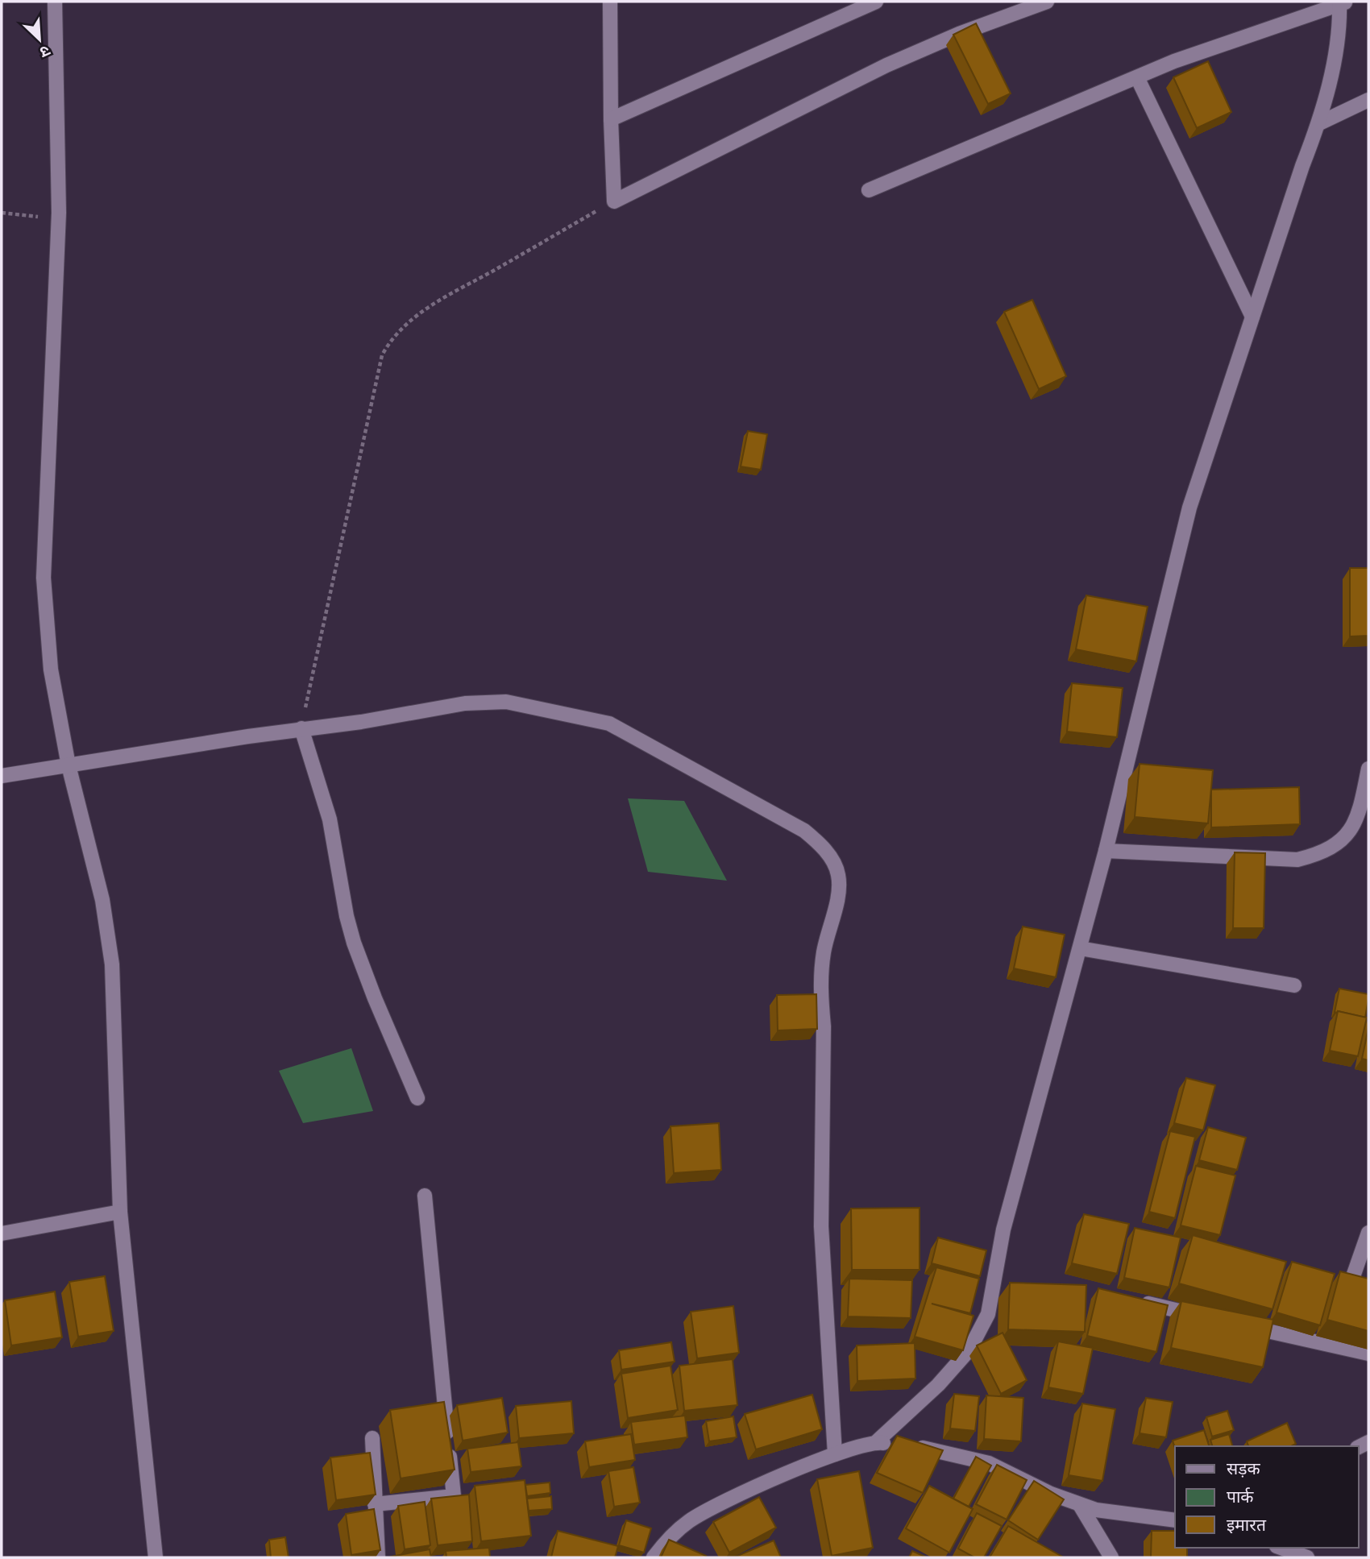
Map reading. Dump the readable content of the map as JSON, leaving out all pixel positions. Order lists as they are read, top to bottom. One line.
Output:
{"legend":["सड़क","पार्क","इमारत"],"north":"bottom right"}
